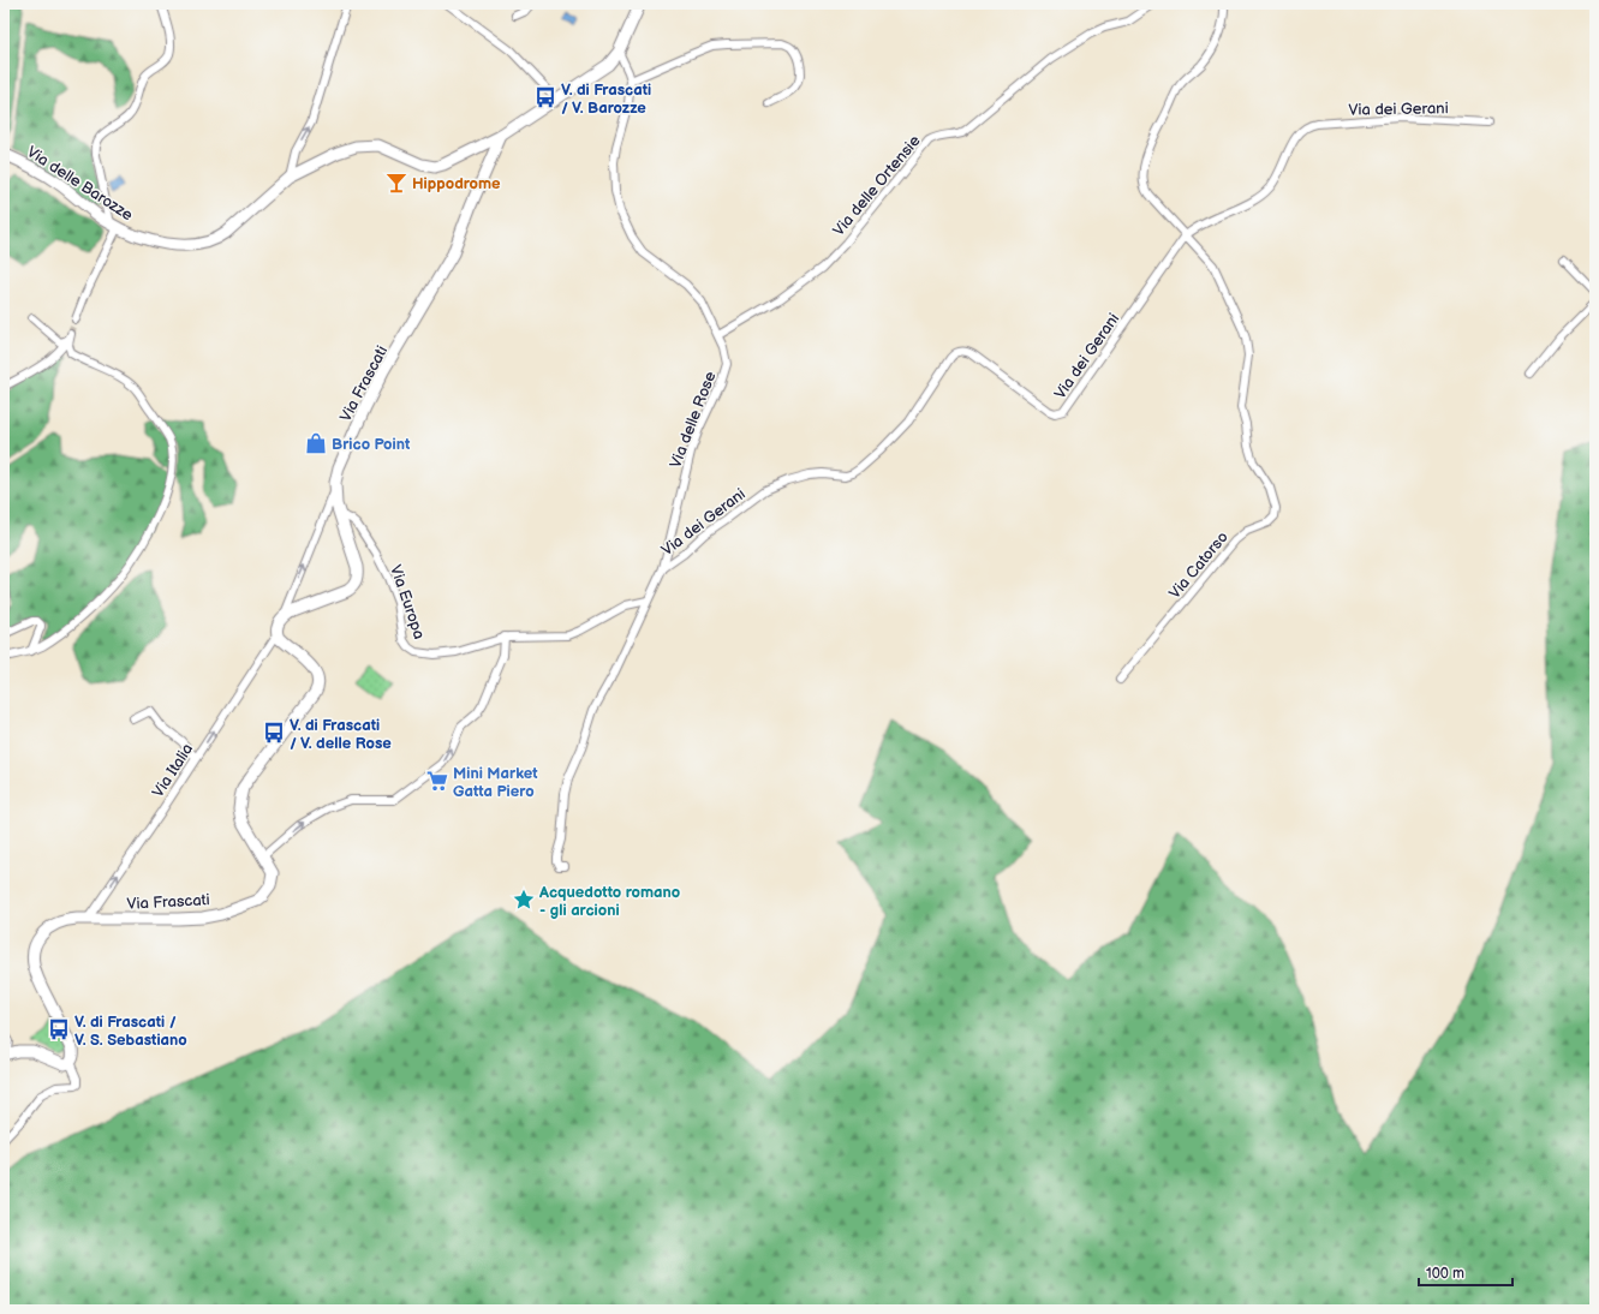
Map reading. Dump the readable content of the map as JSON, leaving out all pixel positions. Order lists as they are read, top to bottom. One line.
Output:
{"streets":{"main road":["Via delle Barozze","Via Frascati"],"street":["Via dei Gerani","Via delle Ortensie","Via delle Rose","Via Catorso","Via Europa","Via Italia"]},"crossings":[["Via dei Gerani","Via delle Rose"],["Via dei Gerani","Via Catorso"],["Via delle Barozze","Via Frascati"],["Via delle Barozze","Via delle Rose"],["Via delle Ortensie","Via delle Rose"],["Via Frascati","Via Europa"],["Via Frascati","Via Italia"],["Via delle Rose","Via Europa"]],"one_way":["Via Italia"],"places":{"bus stop":["V. di Frascati / V. Barozze","V. di Frascati / V. delle Rose","V. di Frascati / V. S. Sebastiano"],"bar":["Hippodrome"],"shop":["Brico Point"],"supermarket":["Mini Market Gatta Piero"],"place":["Acquedotto romano - gli arcioni"]},"scale_bar":"100 m"}
